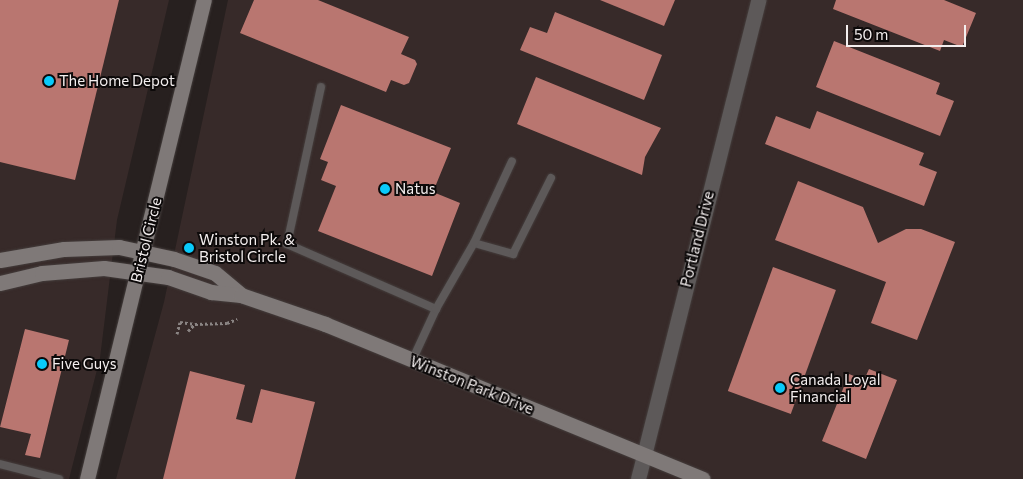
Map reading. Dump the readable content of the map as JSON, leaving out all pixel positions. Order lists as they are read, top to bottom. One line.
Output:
{"streets":{"street":["Portland Drive","Bristol Circle","Winston Park Drive"]},"crossings":[["Portland Drive","Winston Park Drive"],["Bristol Circle","Winston Park Drive"]],"places":["The Home Depot","Natus","Winston Pk. & Bristol Circle","Five Guys","Canada Loyal Financial"],"scale_bar":"50 m"}
